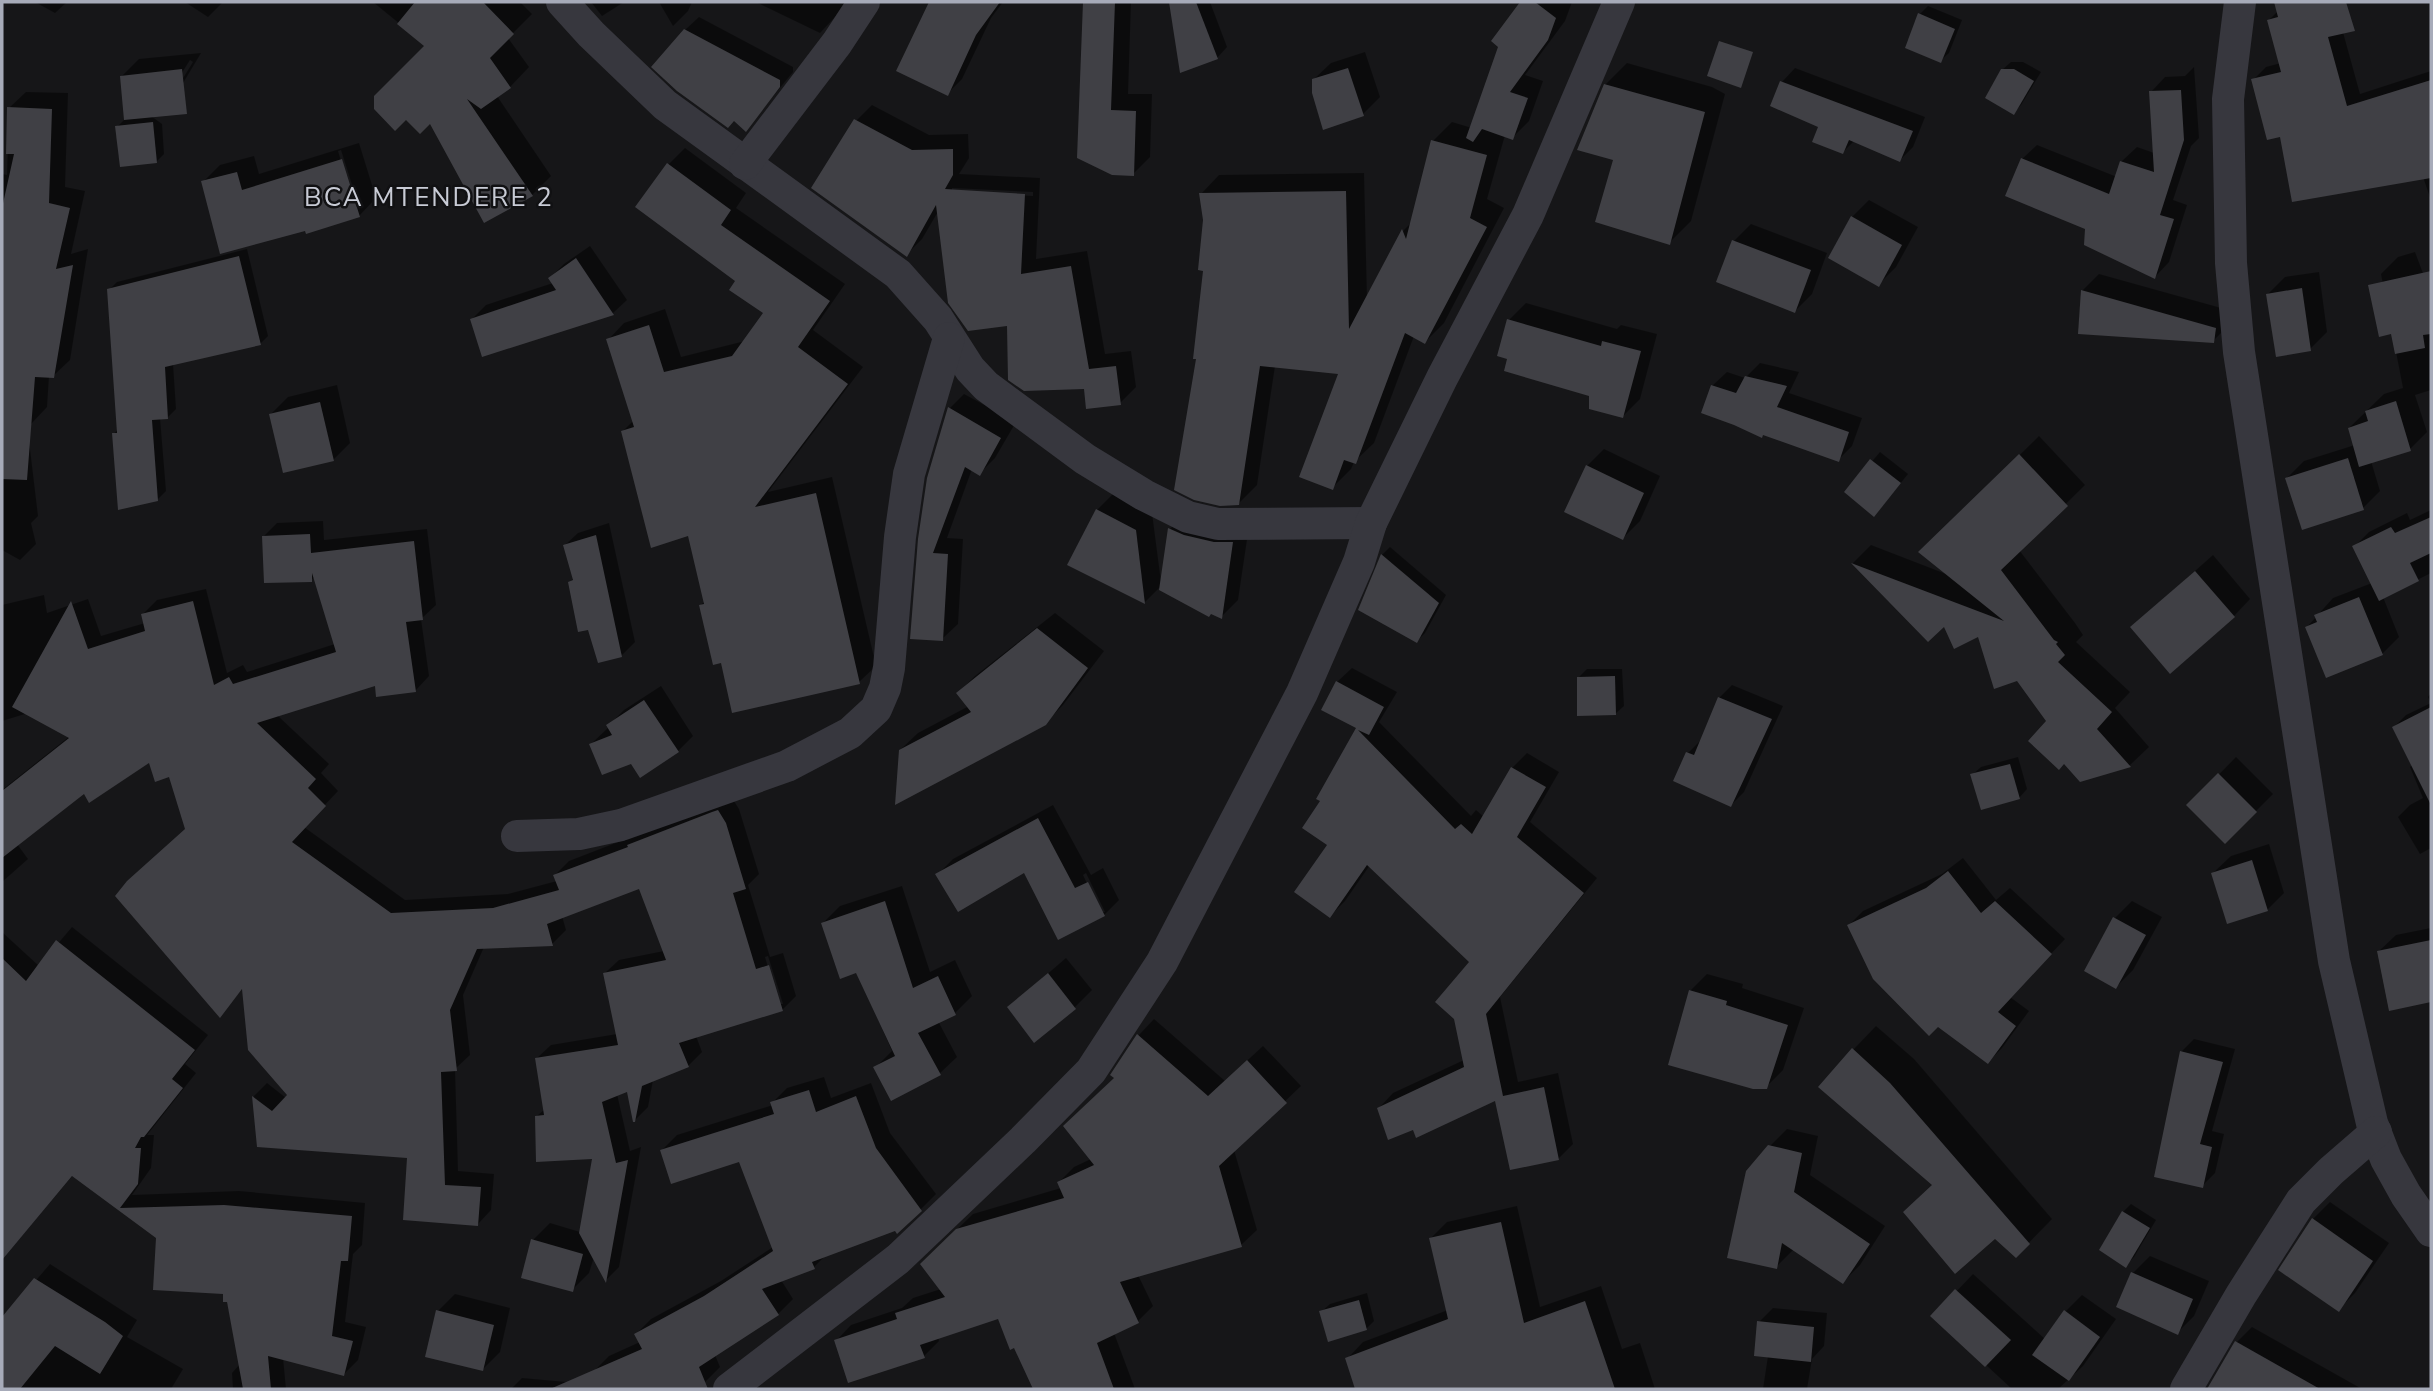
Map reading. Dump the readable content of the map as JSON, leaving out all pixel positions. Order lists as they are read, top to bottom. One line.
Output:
{"districts":["BCA MTENDERE 2"]}
